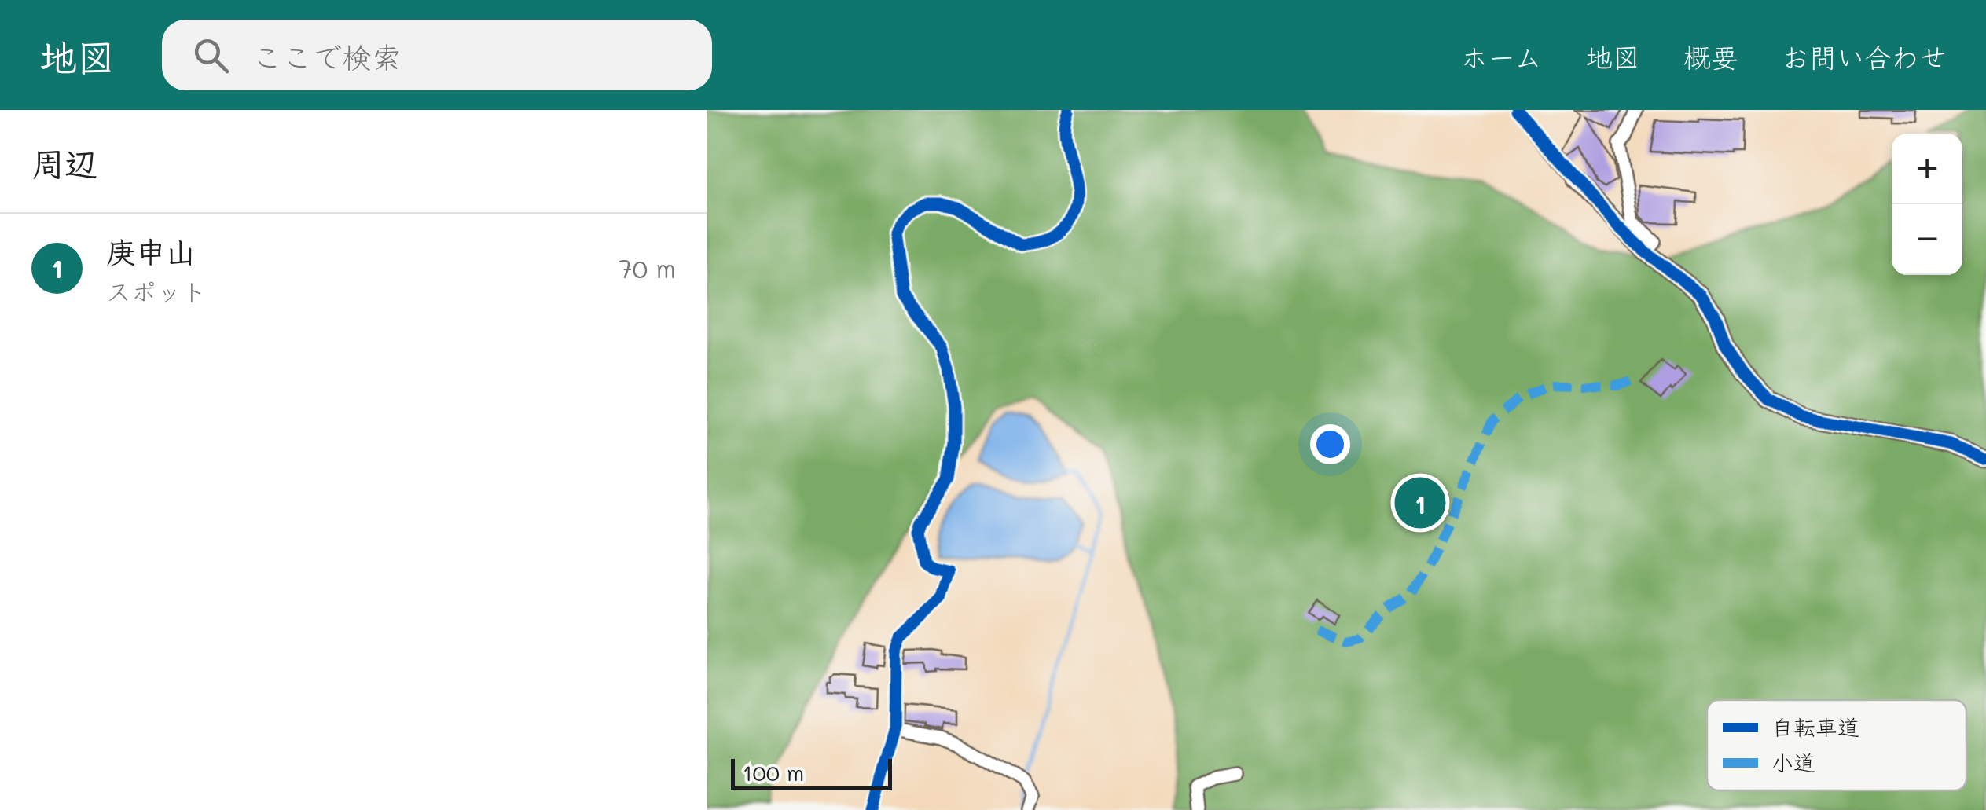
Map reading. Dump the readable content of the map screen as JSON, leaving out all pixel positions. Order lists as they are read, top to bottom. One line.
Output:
{"legend":["自転車道","小道"],"scale_bar":"100 m","page":{"header":"地図","search":"ここで検索","nav":["ホーム","地図","概要","お問い合わせ"],"heading":"周辺","map_buttons":["+","−"],"list":[{"mark":"1","name":"庚申山","note":"スポット","value":"70 m"}],"pins":"1","scale":"100 m"}}
